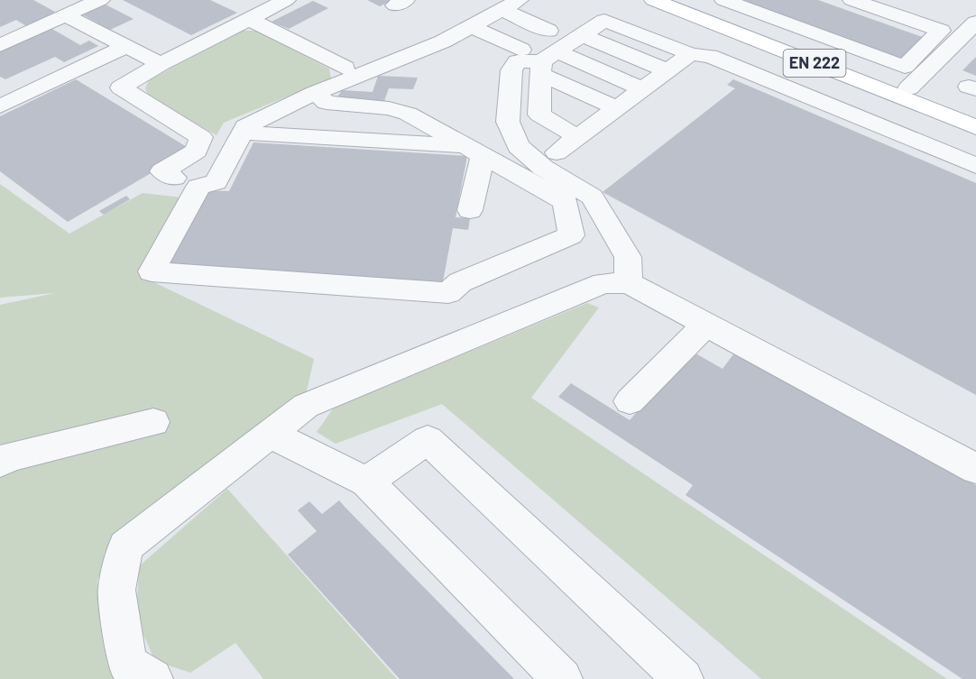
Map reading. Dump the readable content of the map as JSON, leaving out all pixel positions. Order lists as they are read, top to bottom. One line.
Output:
{"streets":{"main road":["EN 222"]}}
